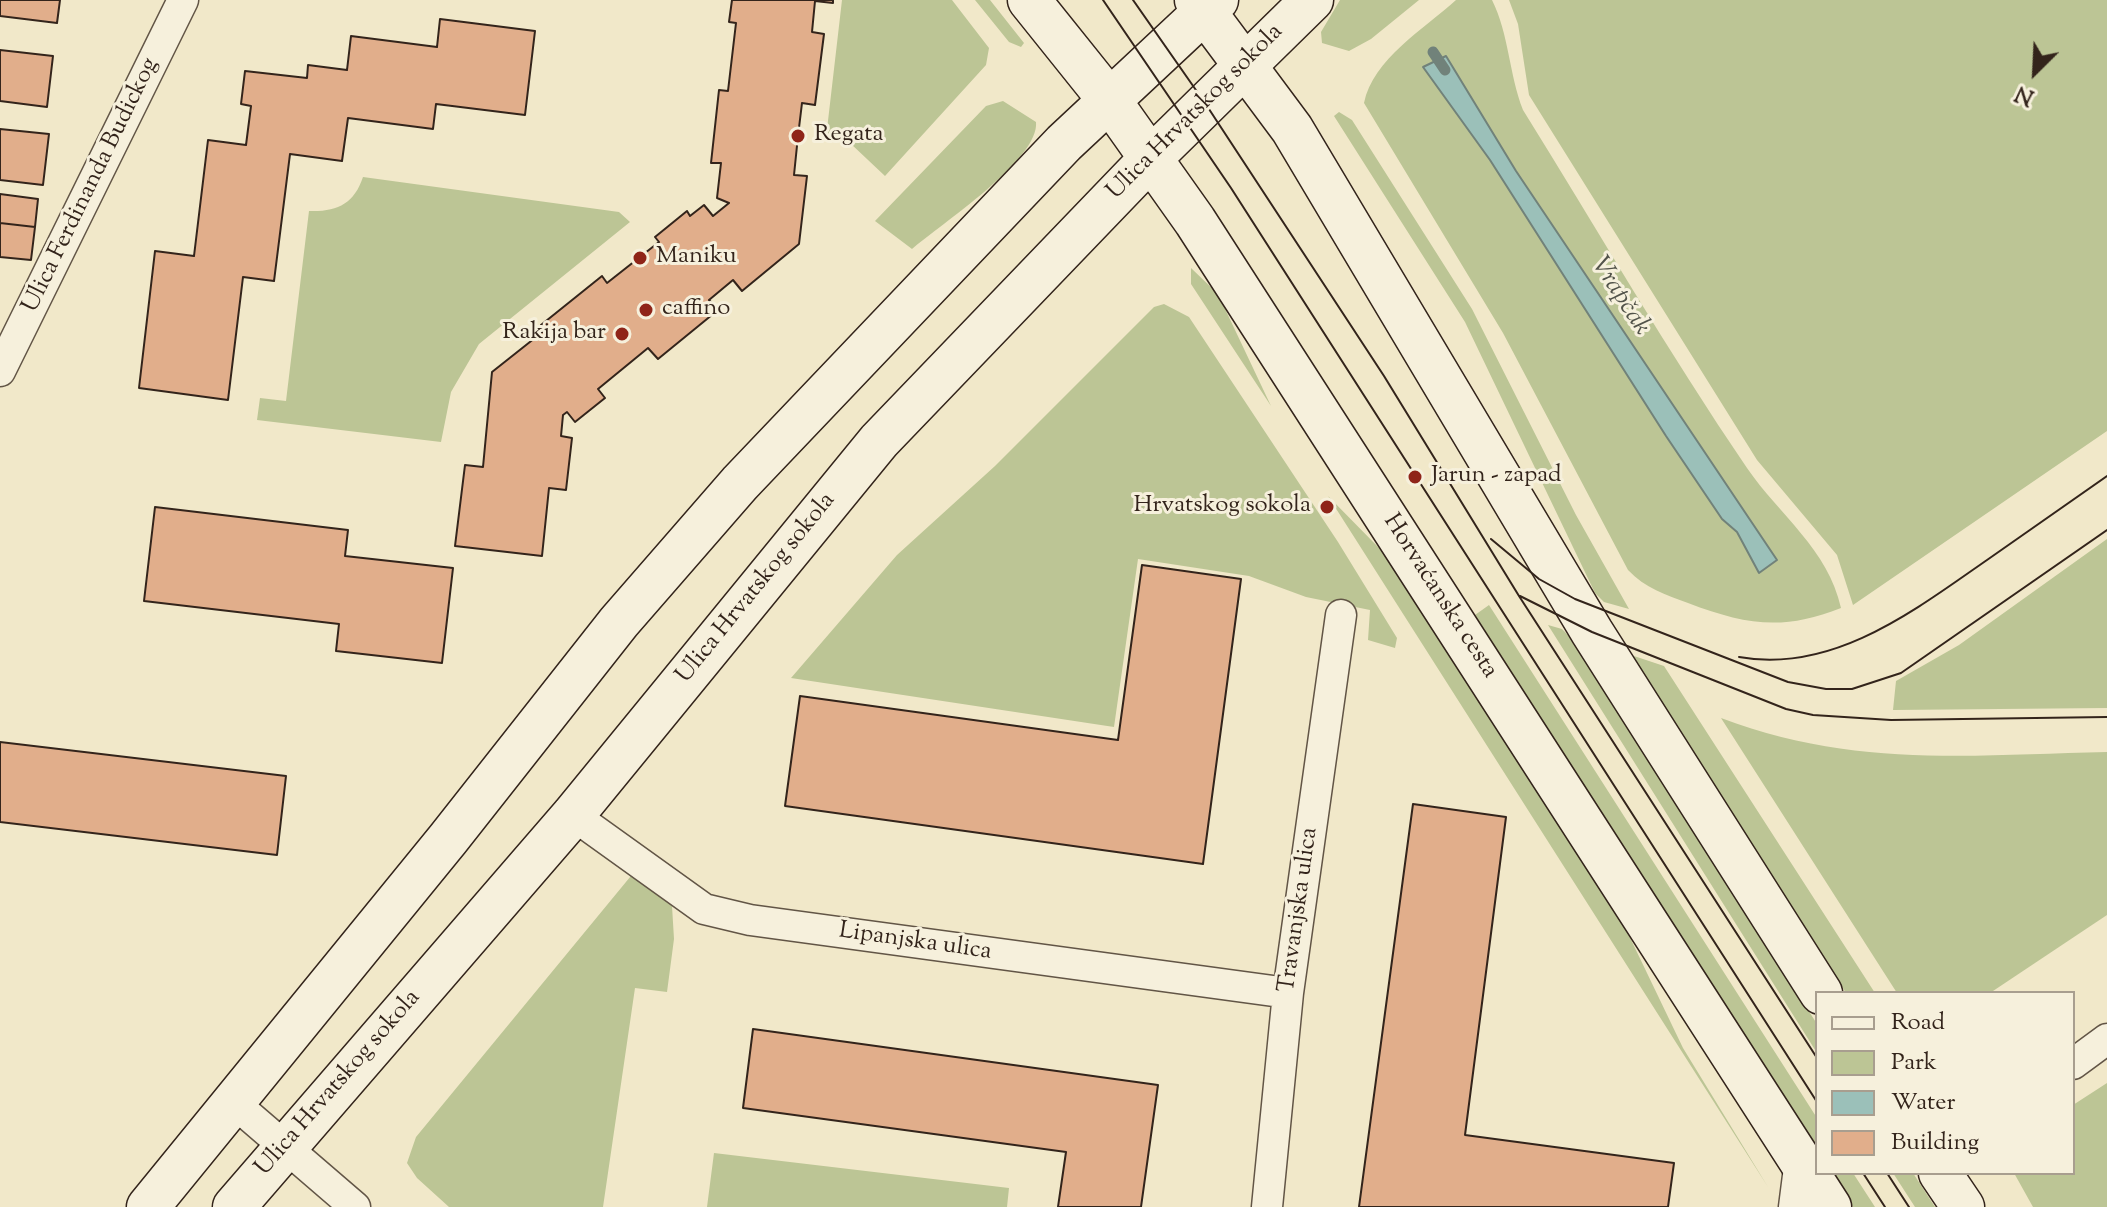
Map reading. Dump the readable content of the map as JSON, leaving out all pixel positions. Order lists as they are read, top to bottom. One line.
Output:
{"streets":{"street":["Ulica Hrvatskog sokola","Ulica Ferdinanda Budickog","Horvaćanska cesta","Travanjska ulica","Lipanjska ulica"]},"crossings":[["Ulica Hrvatskog sokola","Horvaćanska cesta"],["Ulica Hrvatskog sokola","Lipanjska ulica"],["Travanjska ulica","Lipanjska ulica"]],"water":["Vrapčak"],"places":["Regata","Maniku","caffino","Rakija bar","Jarun - zapad","Hrvatskog sokola"],"legend":["Road","Park","Water","Building"],"north":"bottom left"}
